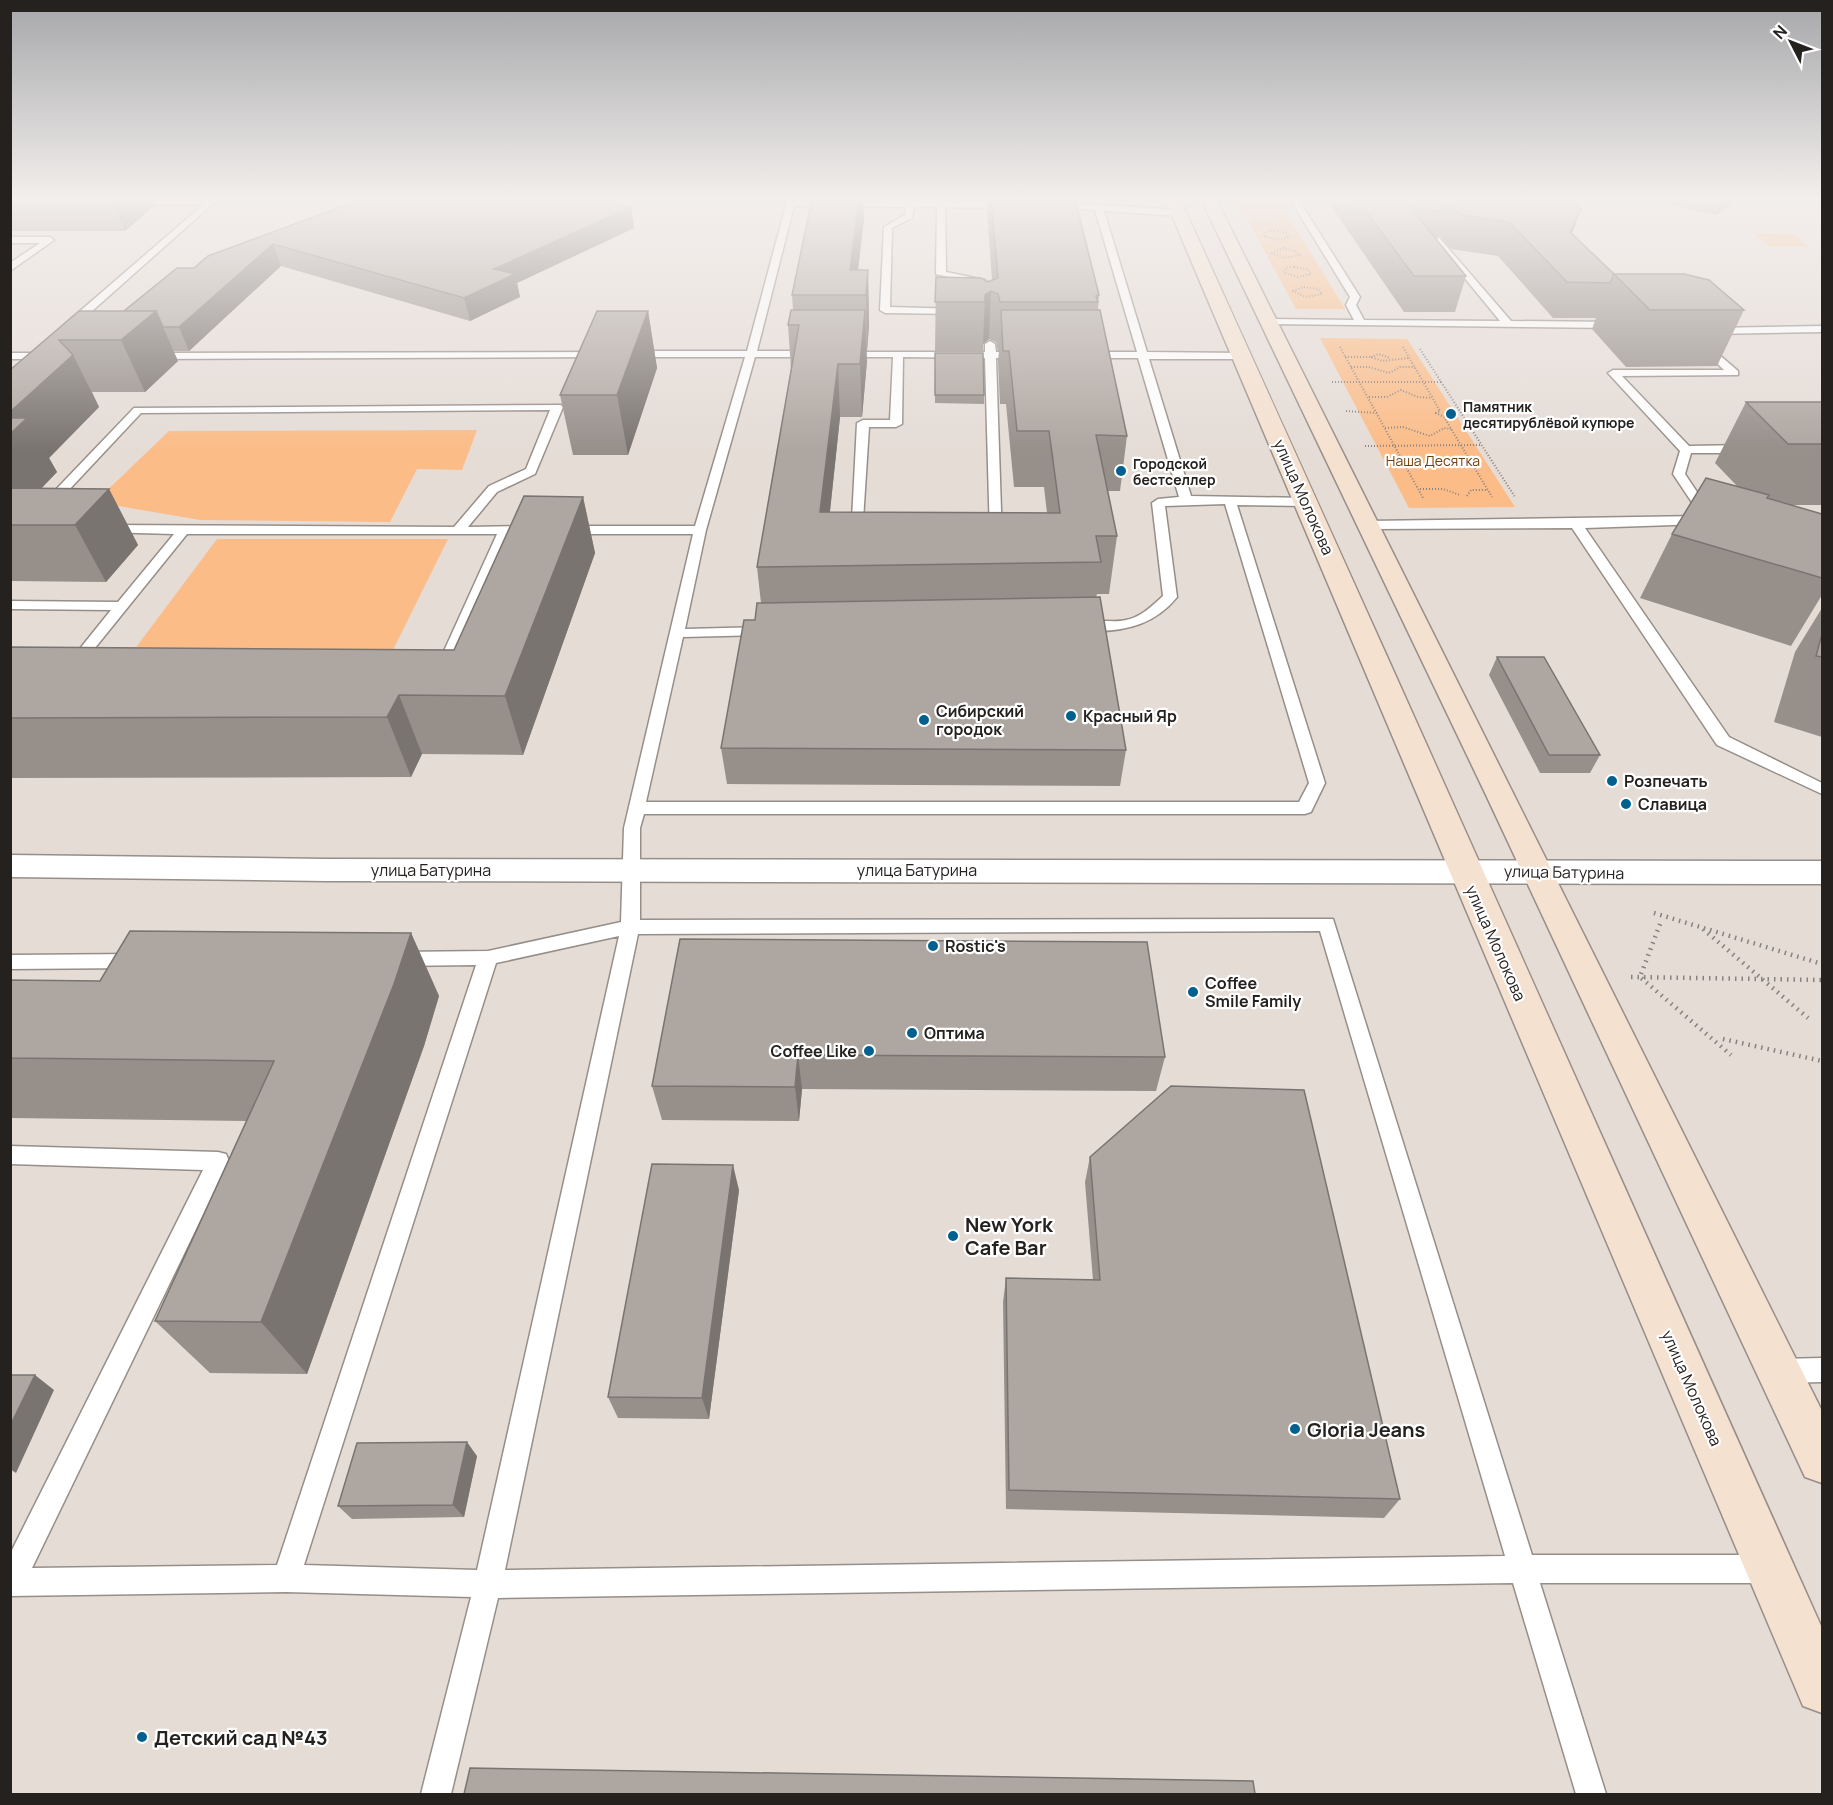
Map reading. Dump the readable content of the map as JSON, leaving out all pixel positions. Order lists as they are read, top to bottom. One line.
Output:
{"streets":{"main road":["улица Молокова"],"street":["улица Батурина"]},"crossings":[["улица Молокова","улица Батурина"]],"parks":["Наша Десятка"],"places":["Памятник десятирублёвой купюре","Городской бестселлер","Красный Яр","Сибирский городок","Розпечать","Славица","Rostic's","Coffee Smile Family","Оптима","Coffee Like","New York Cafe Bar","Gloria Jeans","Детский сад №43"],"north":"top left"}
